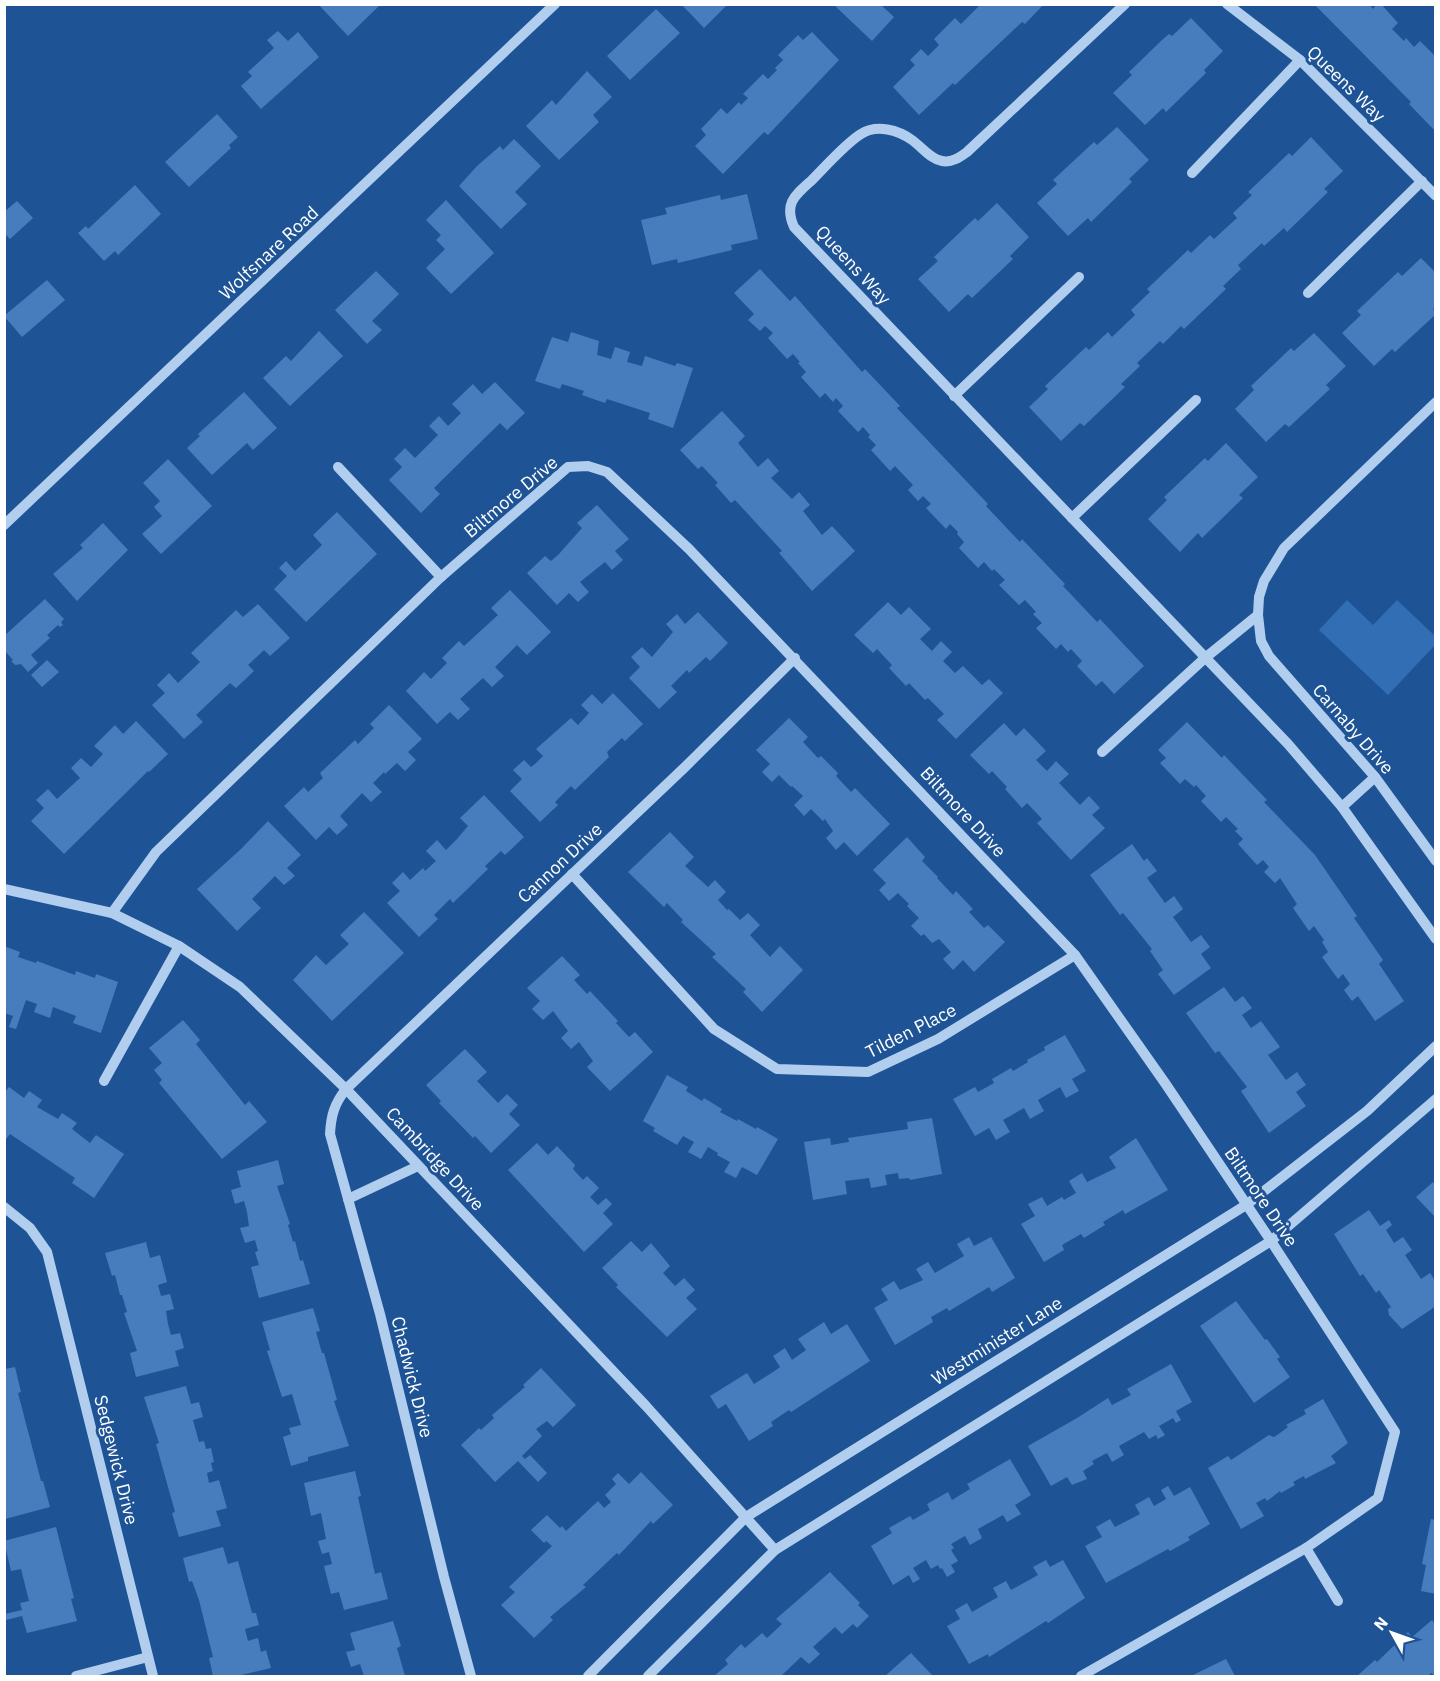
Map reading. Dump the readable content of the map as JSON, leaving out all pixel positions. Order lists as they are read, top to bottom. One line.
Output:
{"streets":{"street":["Queens Way","Wolfsnare Road","Biltmore Drive","Carnaby Drive","Cannon Drive","Tilden Place","Cambridge Drive","Westminister Lane","Chadwick Drive","Sedgewick Drive"]},"crossings":[["Biltmore Drive","Cannon Drive"],["Biltmore Drive","Tilden Place"],["Biltmore Drive","Cambridge Drive"],["Biltmore Drive","Westminister Lane"],["Cannon Drive","Tilden Place"],["Cannon Drive","Cambridge Drive"],["Cannon Drive","Chadwick Drive"],["Cambridge Drive","Westminister Lane"],["Cambridge Drive","Chadwick Drive"]],"north":"top left"}
